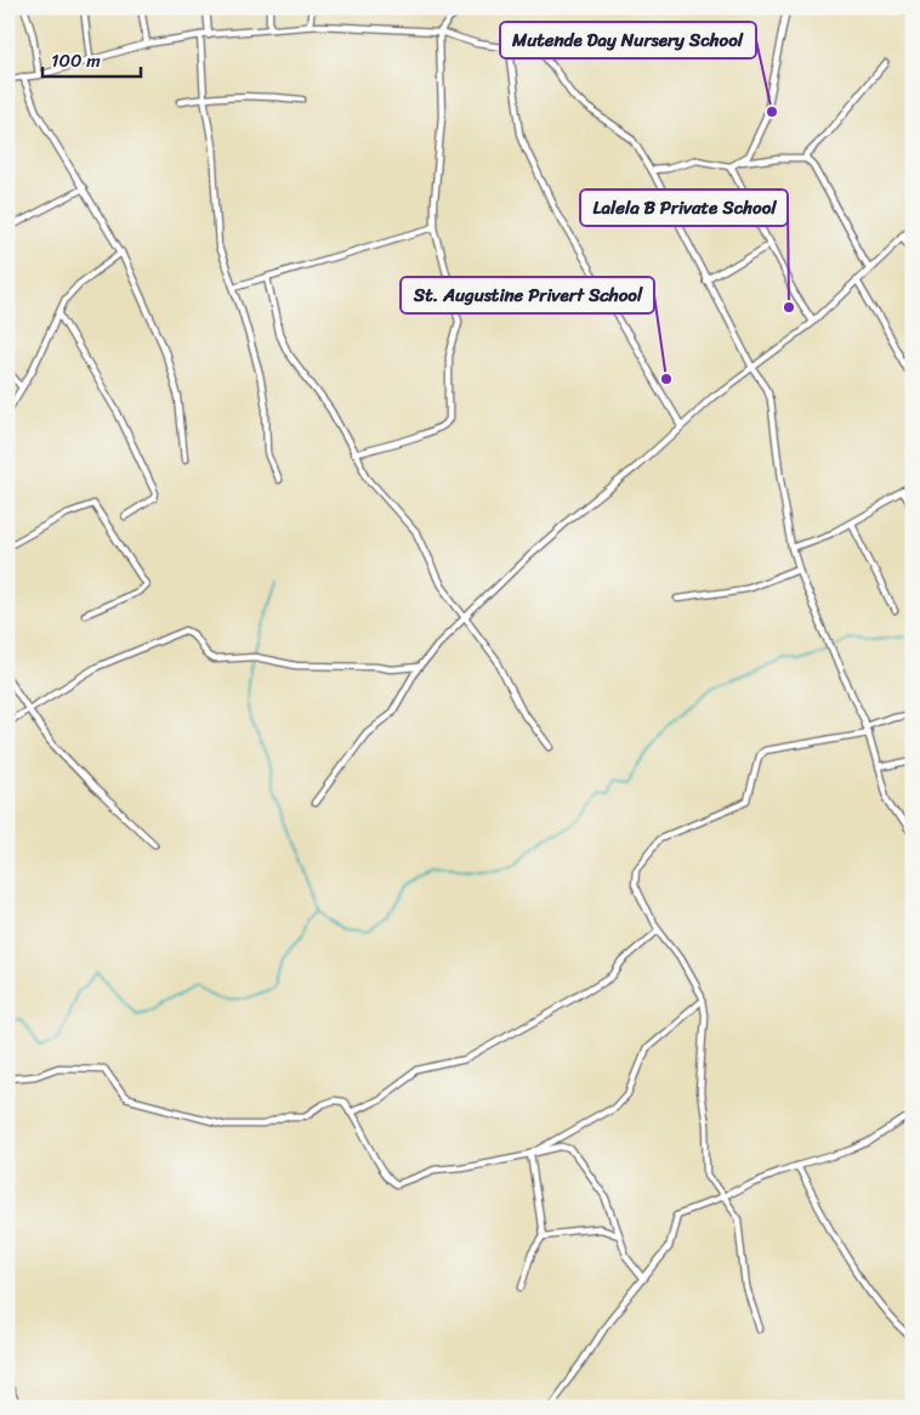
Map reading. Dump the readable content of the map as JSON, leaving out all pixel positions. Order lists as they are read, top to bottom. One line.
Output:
{"places":["Mutende Day Nursery School","Lalela B Private School","St. Augustine Privert School"],"scale_bar":"100 m"}
